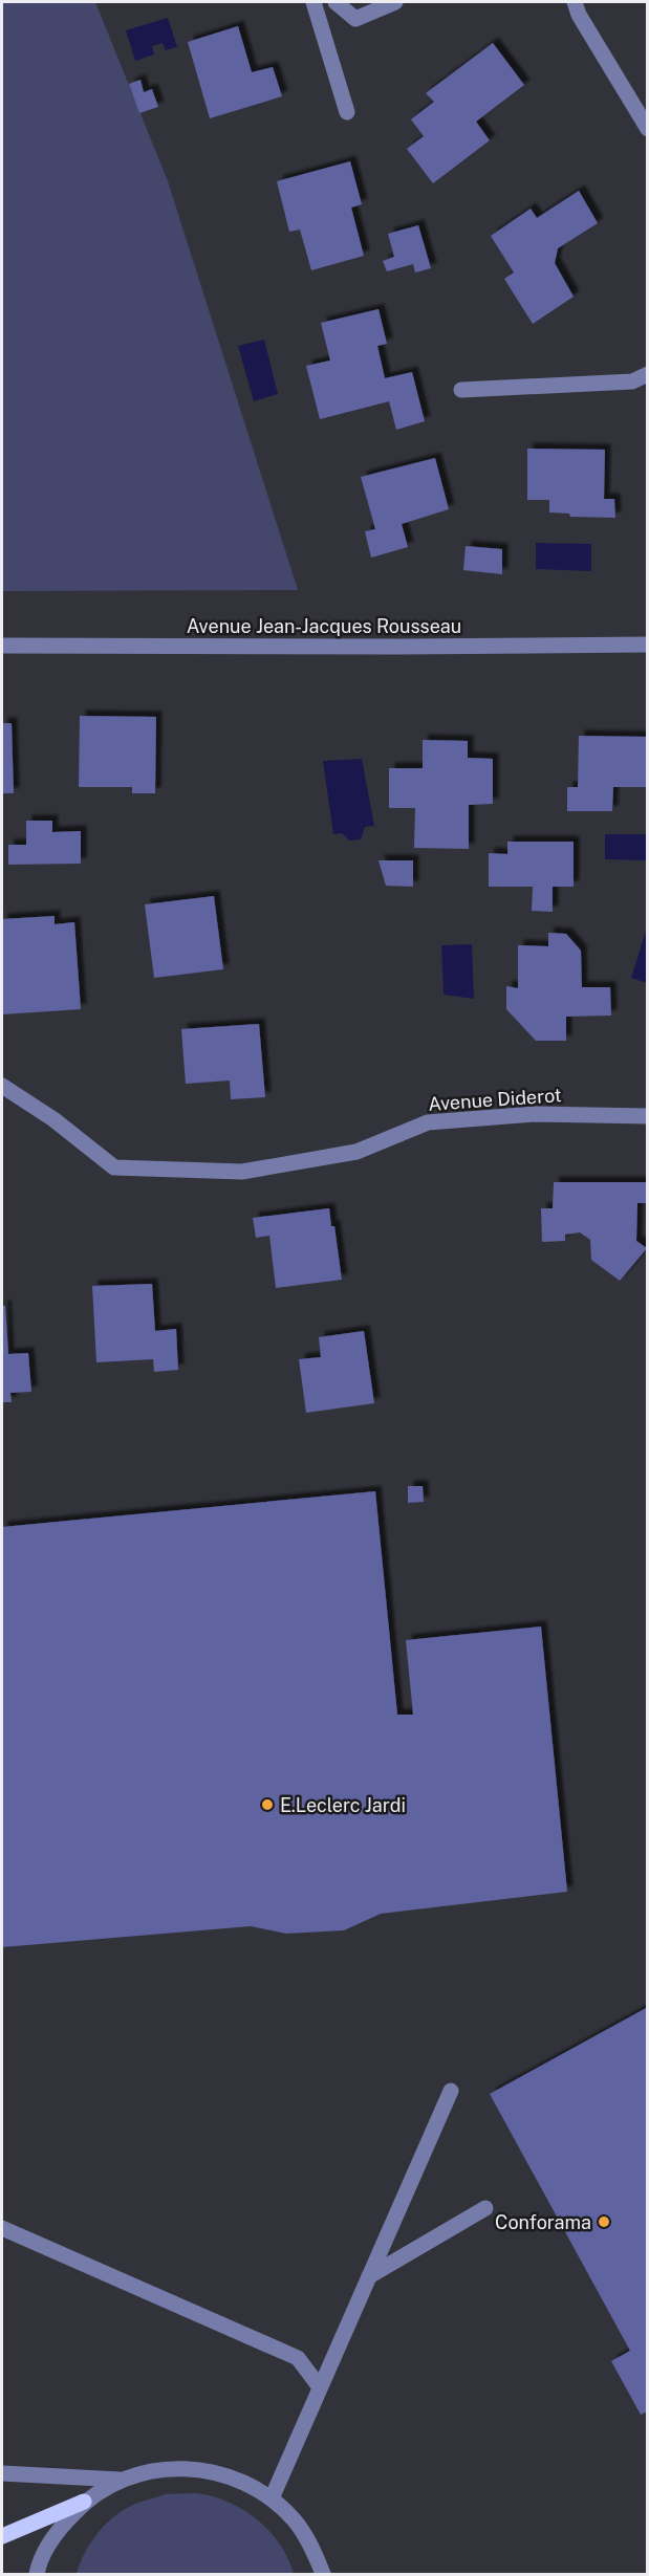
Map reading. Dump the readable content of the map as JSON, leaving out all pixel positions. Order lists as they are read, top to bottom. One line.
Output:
{"streets":{"street":["Avenue Jean-Jacques Rousseau","Avenue Diderot"]},"places":["E.Leclerc Jardi","Conforama"]}
